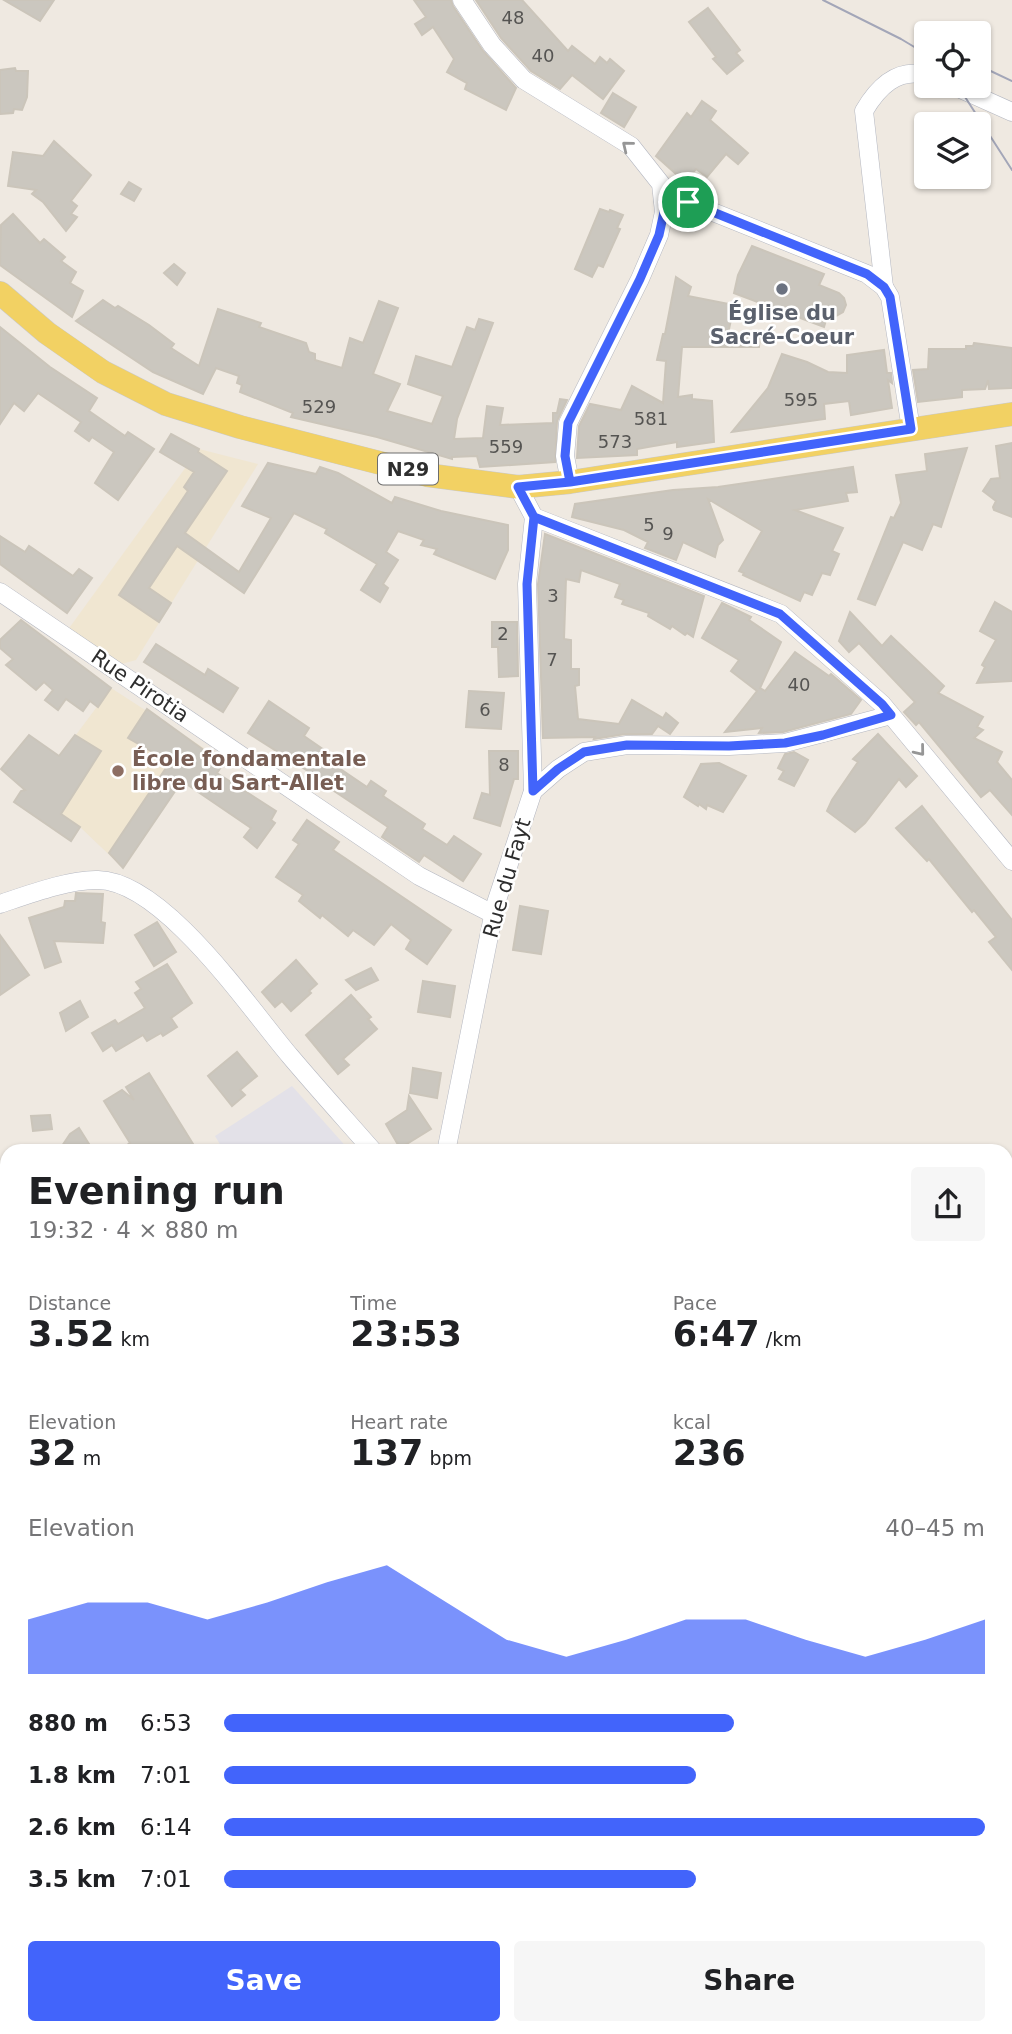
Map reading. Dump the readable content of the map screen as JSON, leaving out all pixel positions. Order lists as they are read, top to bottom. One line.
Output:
{"streets":{"main road":["N29"],"street":["Rue Pirotia","Rue du Fayt"]},"crossings":[["Rue Pirotia","Rue du Fayt"]],"places":["Église du Sacré-Coeur","École fondamentale libre du Sart-Allet"],"house_numbers":["48","40","595","529","581","573","559","5","9","3","2","7","40","6","8"],"page":{"heading":["Evening run","19:32 · 4 × 880 m"],"stats":[["Distance","3.52 km"],["Time","23:53"],["Pace","6:47 /km"],["Elevation","32 m"],["Heart rate","137 bpm"],["kcal","236"]],"chart":["Elevation","40–45 m"],"list":[{"name":"880 m","note":"6:53"},{"name":"1.8 km","note":"7:01"},{"name":"2.6 km","note":"6:14"},{"name":"3.5 km","note":"7:01"}],"buttons":["Save","Share"]}}
